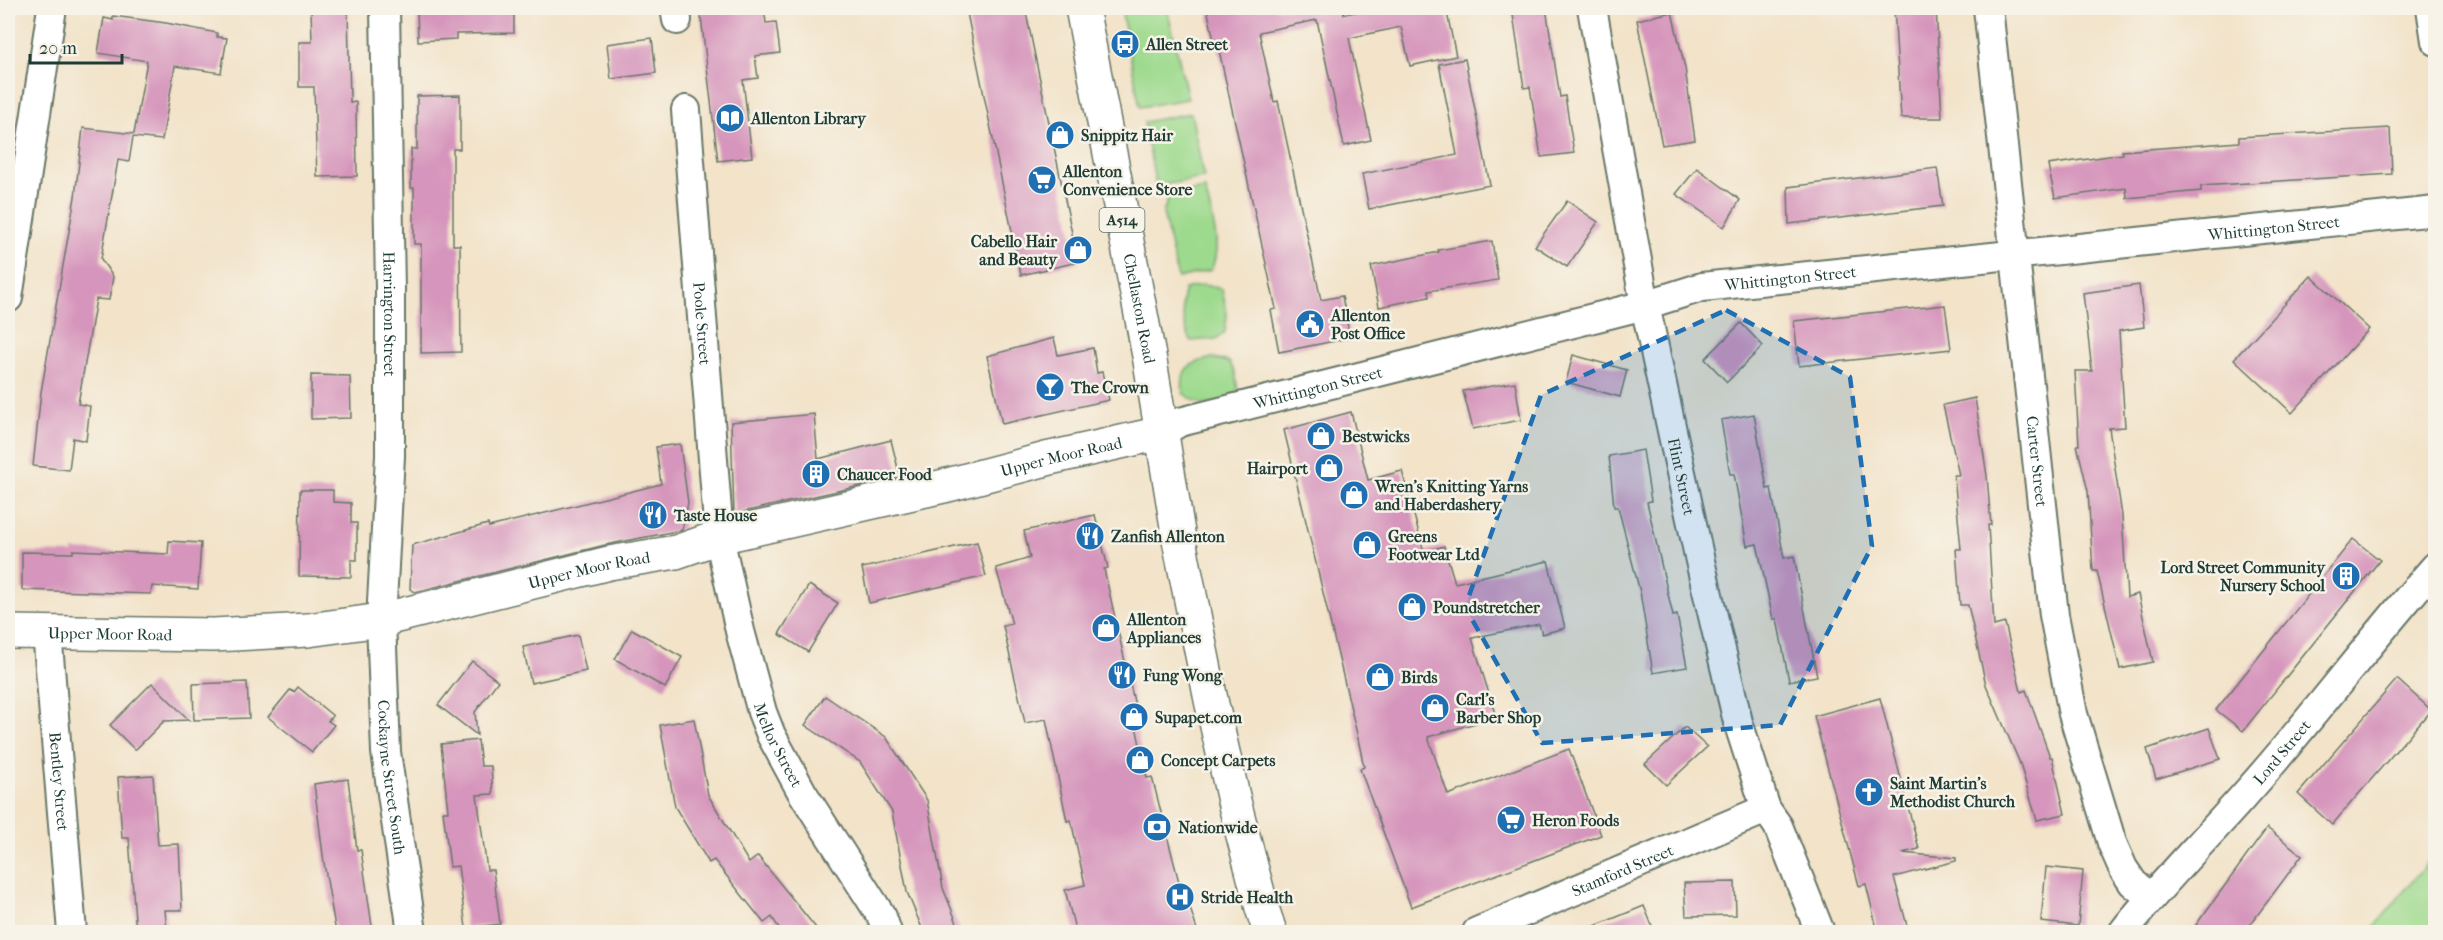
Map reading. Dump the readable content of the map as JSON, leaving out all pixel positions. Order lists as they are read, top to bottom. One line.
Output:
{"streets":{"street":["A514","Whittington Street","Chellaston Road","Harrington Street","Poole Street","Upper Moor Road","Carter Street","Flint Street","Mellor Street","Lord Street","Cockayne Street South","Bentley Street","Stamford Street"]},"crossings":[["A514","Whittington Street"],["A514","Chellaston Road"],["A514","Upper Moor Road"],["Whittington Street","Chellaston Road"],["Whittington Street","Upper Moor Road"],["Whittington Street","Carter Street"],["Whittington Street","Flint Street"],["Chellaston Road","Upper Moor Road"],["Harrington Street","Upper Moor Road"],["Harrington Street","Cockayne Street South"],["Poole Street","Upper Moor Road"],["Poole Street","Mellor Street"],["Upper Moor Road","Mellor Street"],["Upper Moor Road","Cockayne Street South"],["Upper Moor Road","Bentley Street"],["Carter Street","Lord Street"],["Flint Street","Stamford Street"]],"places":{"bus stop":["Allen Street"],"library":["Allenton Library"],"shop":["Snippitz Hair","Cabello Hair and Beauty","Bestwicks","Hairport","Wren's Knitting Yarns and Haberdashery","Greens Footwear Ltd","Poundstretcher","Allenton Appliances","Birds","Carl's Barber Shop","Supapet.com","Concept Carpets"],"supermarket":["Allenton Convenience Store","Heron Foods"],"public building":["Allenton Post Office"],"bar":["The Crown"],"building":["Chaucer Food","Lord Street Community Nursery School"],"restaurant":["Taste House","Zanfish Allenton","Fung Wong"],"church":["Saint Martin's Methodist Church"],"bank":["Nationwide"],"hospital":["Stride Health"]},"scale_bar":"20 m"}
